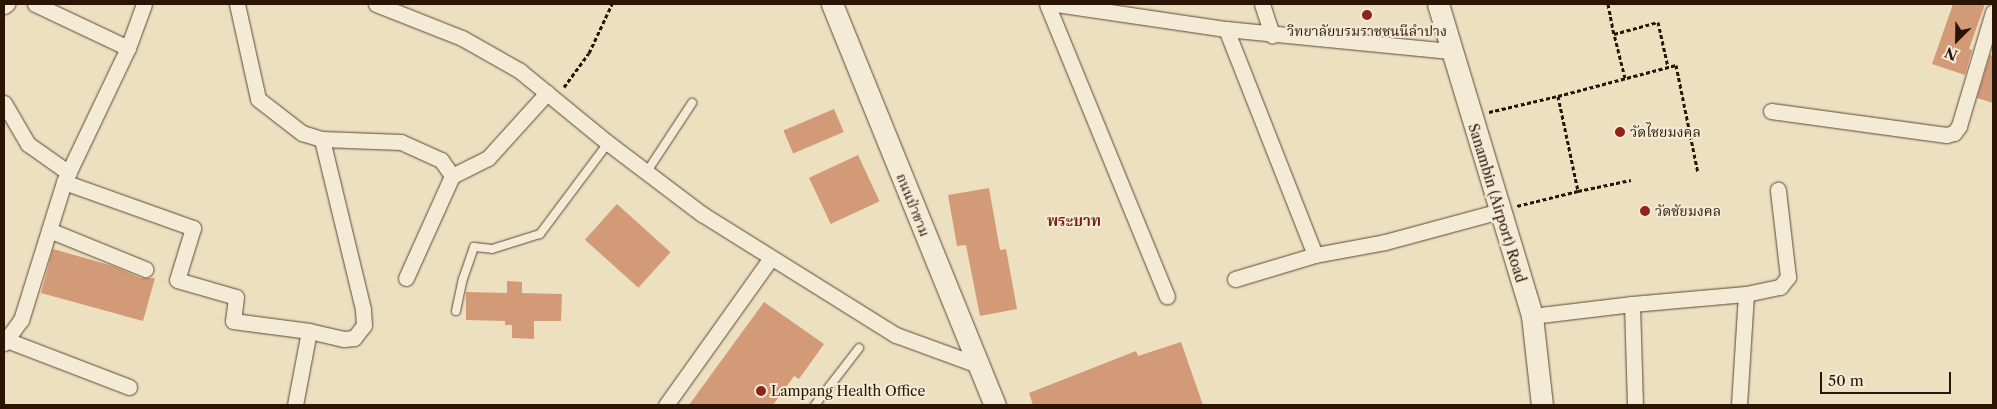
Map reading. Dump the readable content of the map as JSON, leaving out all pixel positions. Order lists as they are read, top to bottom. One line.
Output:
{"streets":{"street":["Sanambin (Airport) Road","ถนนป่าขาม"]},"districts":["พระบาท"],"places":["วิทยาลัยบรมราชชนนีลำปาง","วัดไชยมงคล","วัดชัยมงคล","Lampang Health Office"],"scale_bar":"50 m","north":"bottom left"}
